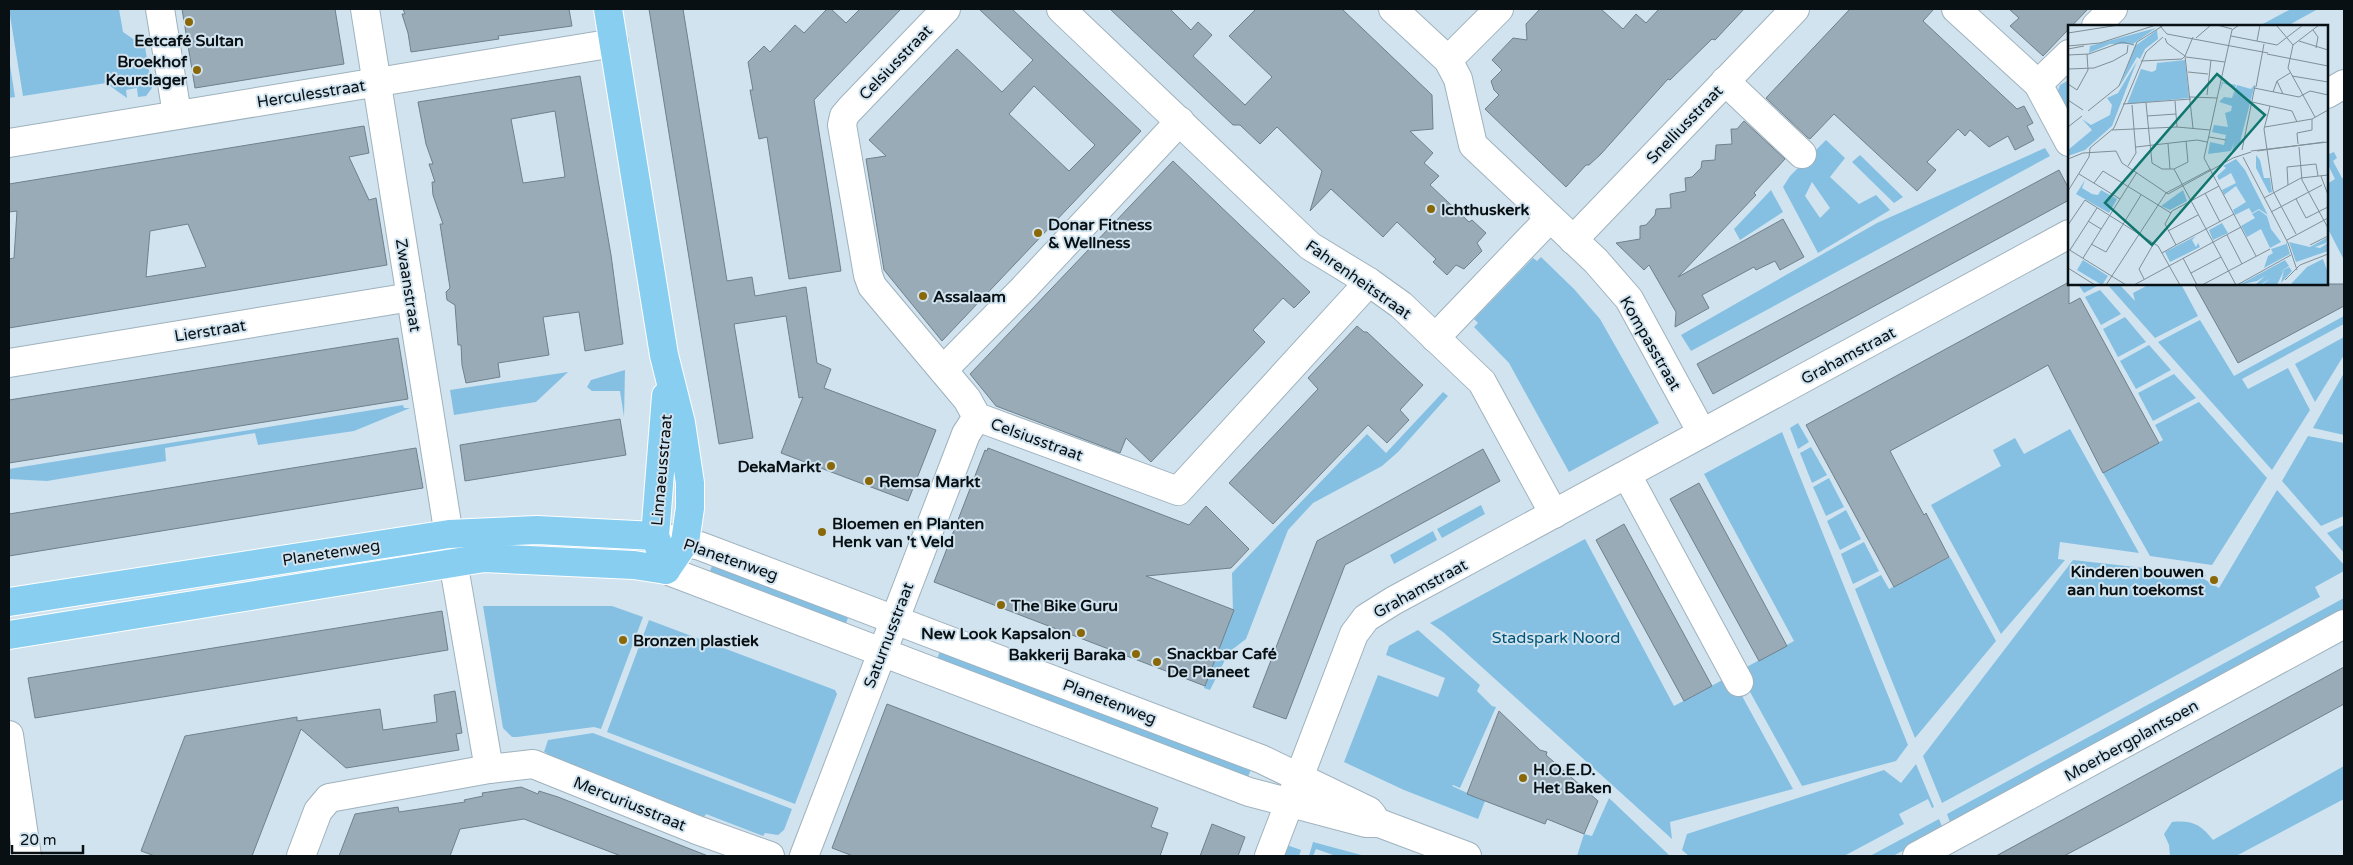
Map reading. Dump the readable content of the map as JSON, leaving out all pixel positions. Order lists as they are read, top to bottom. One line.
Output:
{"streets":{"main road":["Linnaeusstraat","Planetenweg"],"street":["Celsiusstraat","Herculesstraat","Snelliusstraat","Fahrenheitstraat","Zwaanstraat","Lierstraat","Kompasstraat","Grahamstraat","Saturnusstraat","Moerbergplantsoen","Mercuriusstraat"]},"crossings":[["Celsiusstraat","Fahrenheitstraat"],["Celsiusstraat","Saturnusstraat"],["Herculesstraat","Zwaanstraat"],["Herculesstraat","Linnaeusstraat"],["Snelliusstraat","Kompasstraat"],["Fahrenheitstraat","Grahamstraat"],["Zwaanstraat","Lierstraat"],["Zwaanstraat","Planetenweg"],["Kompasstraat","Grahamstraat"],["Grahamstraat","Planetenweg"],["Linnaeusstraat","Planetenweg"],["Planetenweg","Saturnusstraat"]],"parks":["Stadspark Noord"],"places":["Eetcafé Sultan","Broekhof Keurslager","Ichthuskerk","Donar Fitness & Wellness","Assalaam","DekaMarkt","Remsa Markt","Bloemen en Planten Henk van 't Veld","Kinderen bouwen aan hun toekomst","The Bike Guru","New Look Kapsalon","Bronzen plastiek","Bakkerij Baraka","Snackbar Café De Planeet","H.O.E.D. Het Baken"],"scale_bar":"20 m"}
